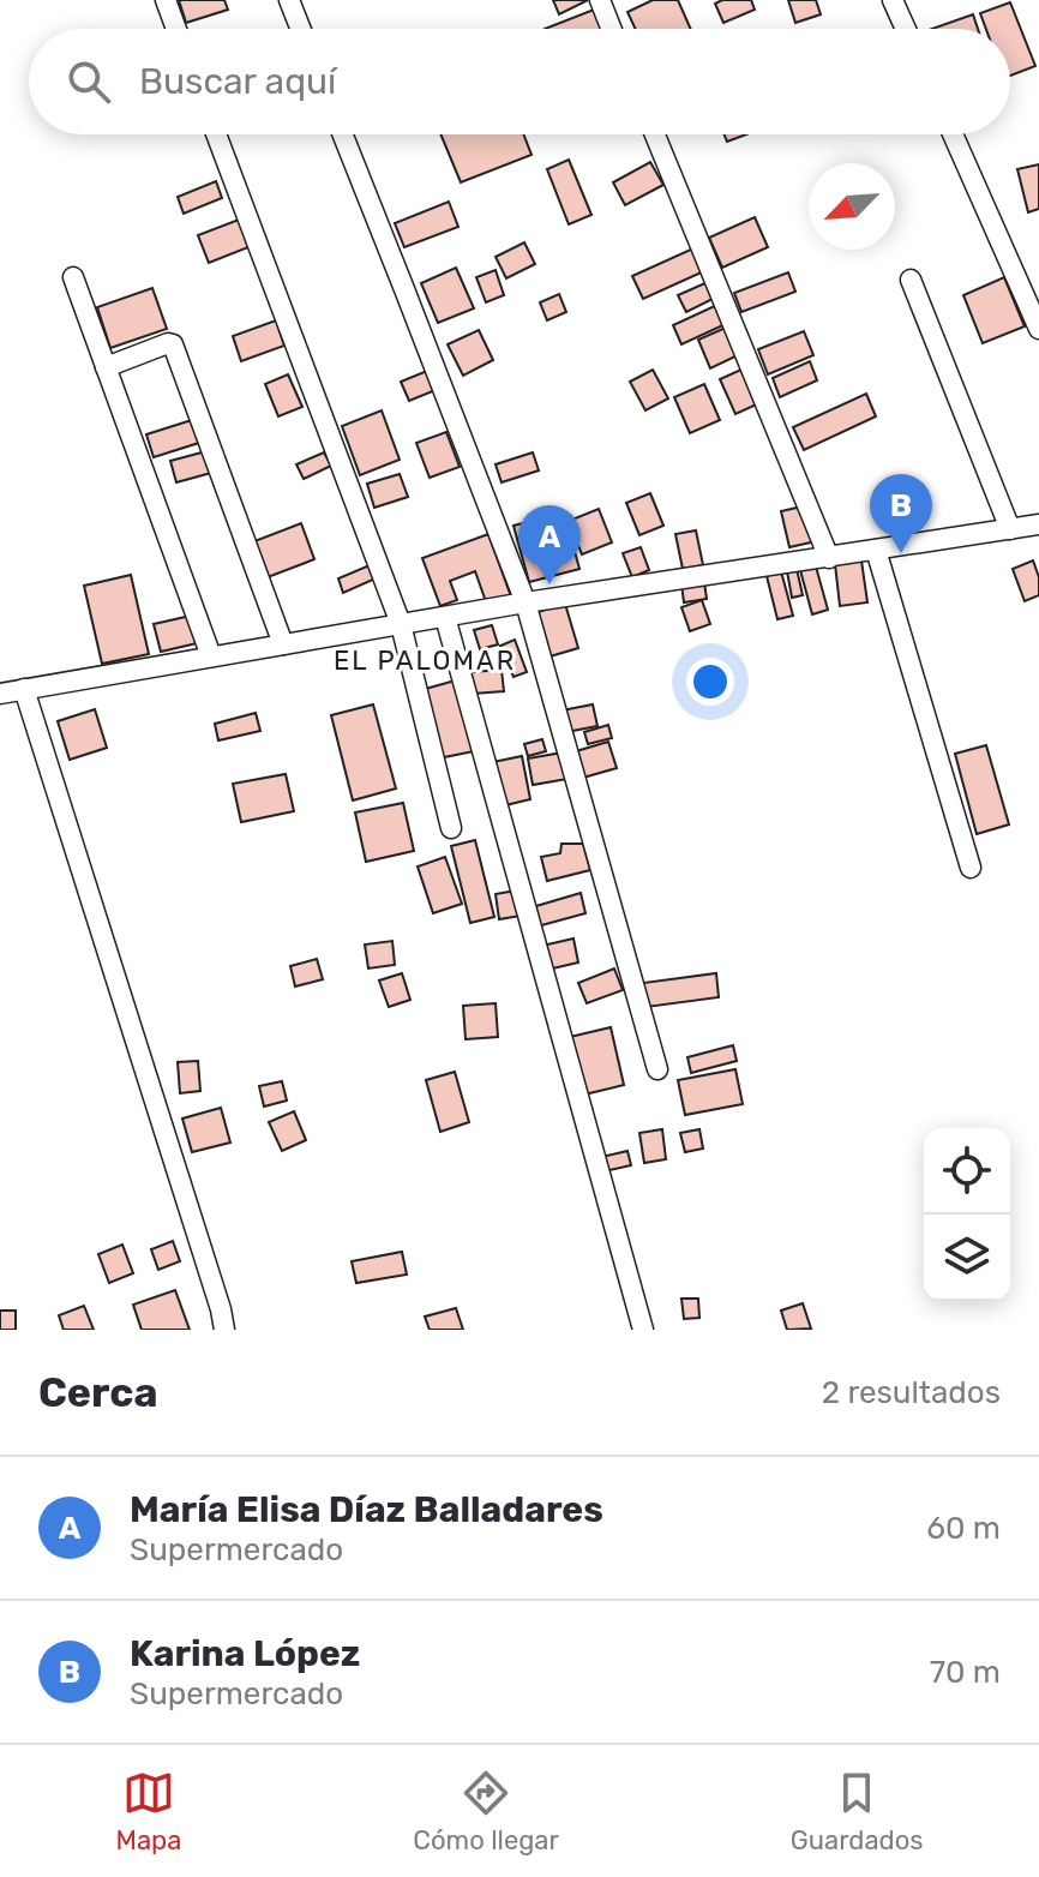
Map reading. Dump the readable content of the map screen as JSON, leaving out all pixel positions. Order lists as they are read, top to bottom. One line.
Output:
{"districts":["EL PALOMAR"],"north":"bottom left","page":{"search":"Buscar aquí","pins":["B","A"],"heading":["Cerca","2 resultados"],"list":[{"mark":"A","name":"María Elisa Díaz Balladares","note":"Supermercado","value":"60 m"},{"mark":"B","name":"Karina López","note":"Supermercado","value":"70 m"}],"nav":["Mapa","Cómo llegar","Guardados"]}}
